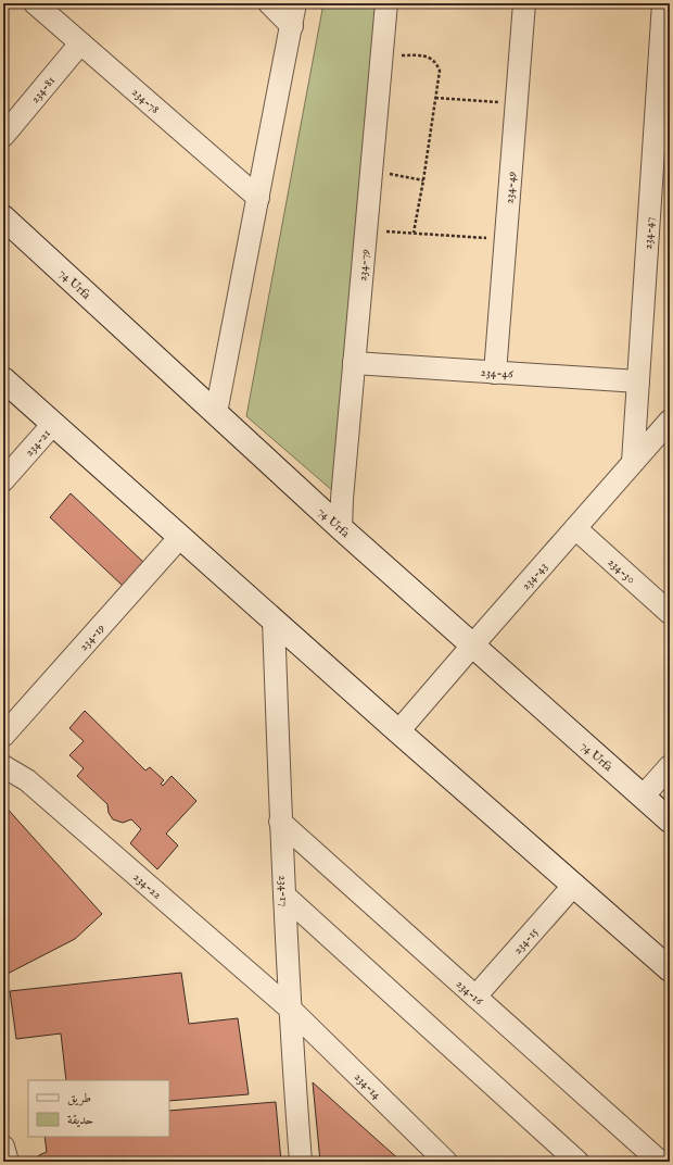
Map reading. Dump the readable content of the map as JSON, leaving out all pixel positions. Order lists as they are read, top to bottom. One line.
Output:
{"streets":{"street":["234-81","234-78","234-49","234-47","234-79","74 Urfa","234-46","234-21","234-30","234-43","234-19","234-22","234-17","234-15","234-16","234-14"]},"crossings":[["234-81","234-78"],["234-49","234-46"],["234-47","234-46"],["234-47","234-43"],["234-79","74 Urfa"],["234-79","234-46"],["74 Urfa","234-43"],["234-30","234-43"],["234-22","234-17"],["234-22","234-14"],["234-17","234-16"],["234-17","234-14"],["234-15","234-16"]],"legend":["طريق","حديقة"]}
